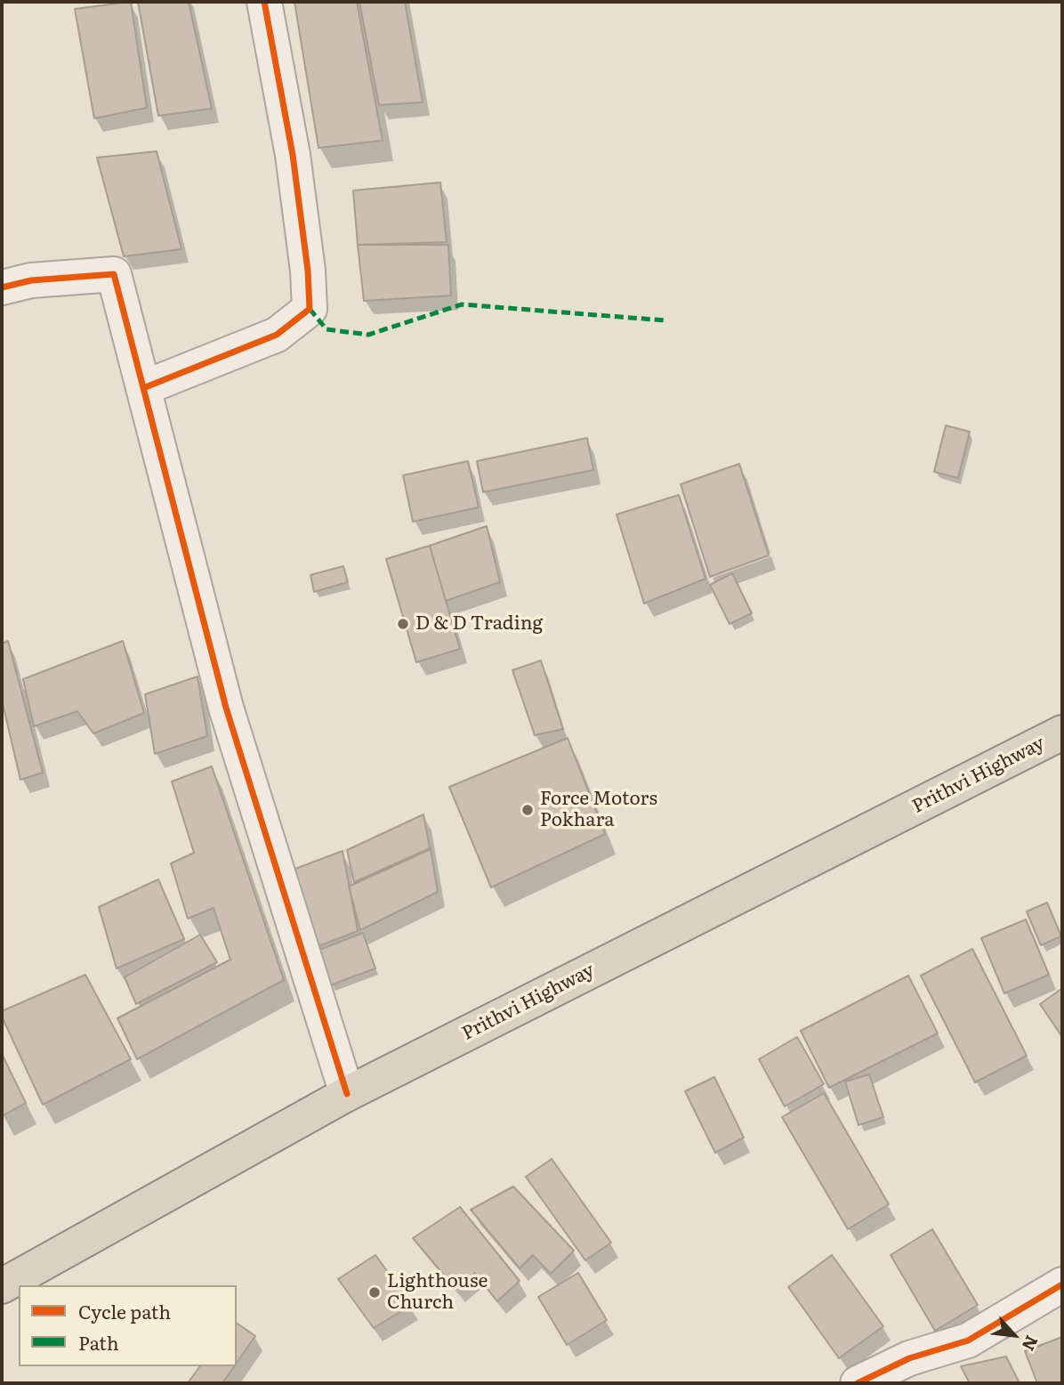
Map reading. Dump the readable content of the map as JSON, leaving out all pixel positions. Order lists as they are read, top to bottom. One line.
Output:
{"streets":{"highway":["Prithvi Highway"]},"places":["D & D Trading","Force Motors Pokhara","Lighthouse Church"],"legend":["Cycle path","Path"],"north":"bottom right"}
